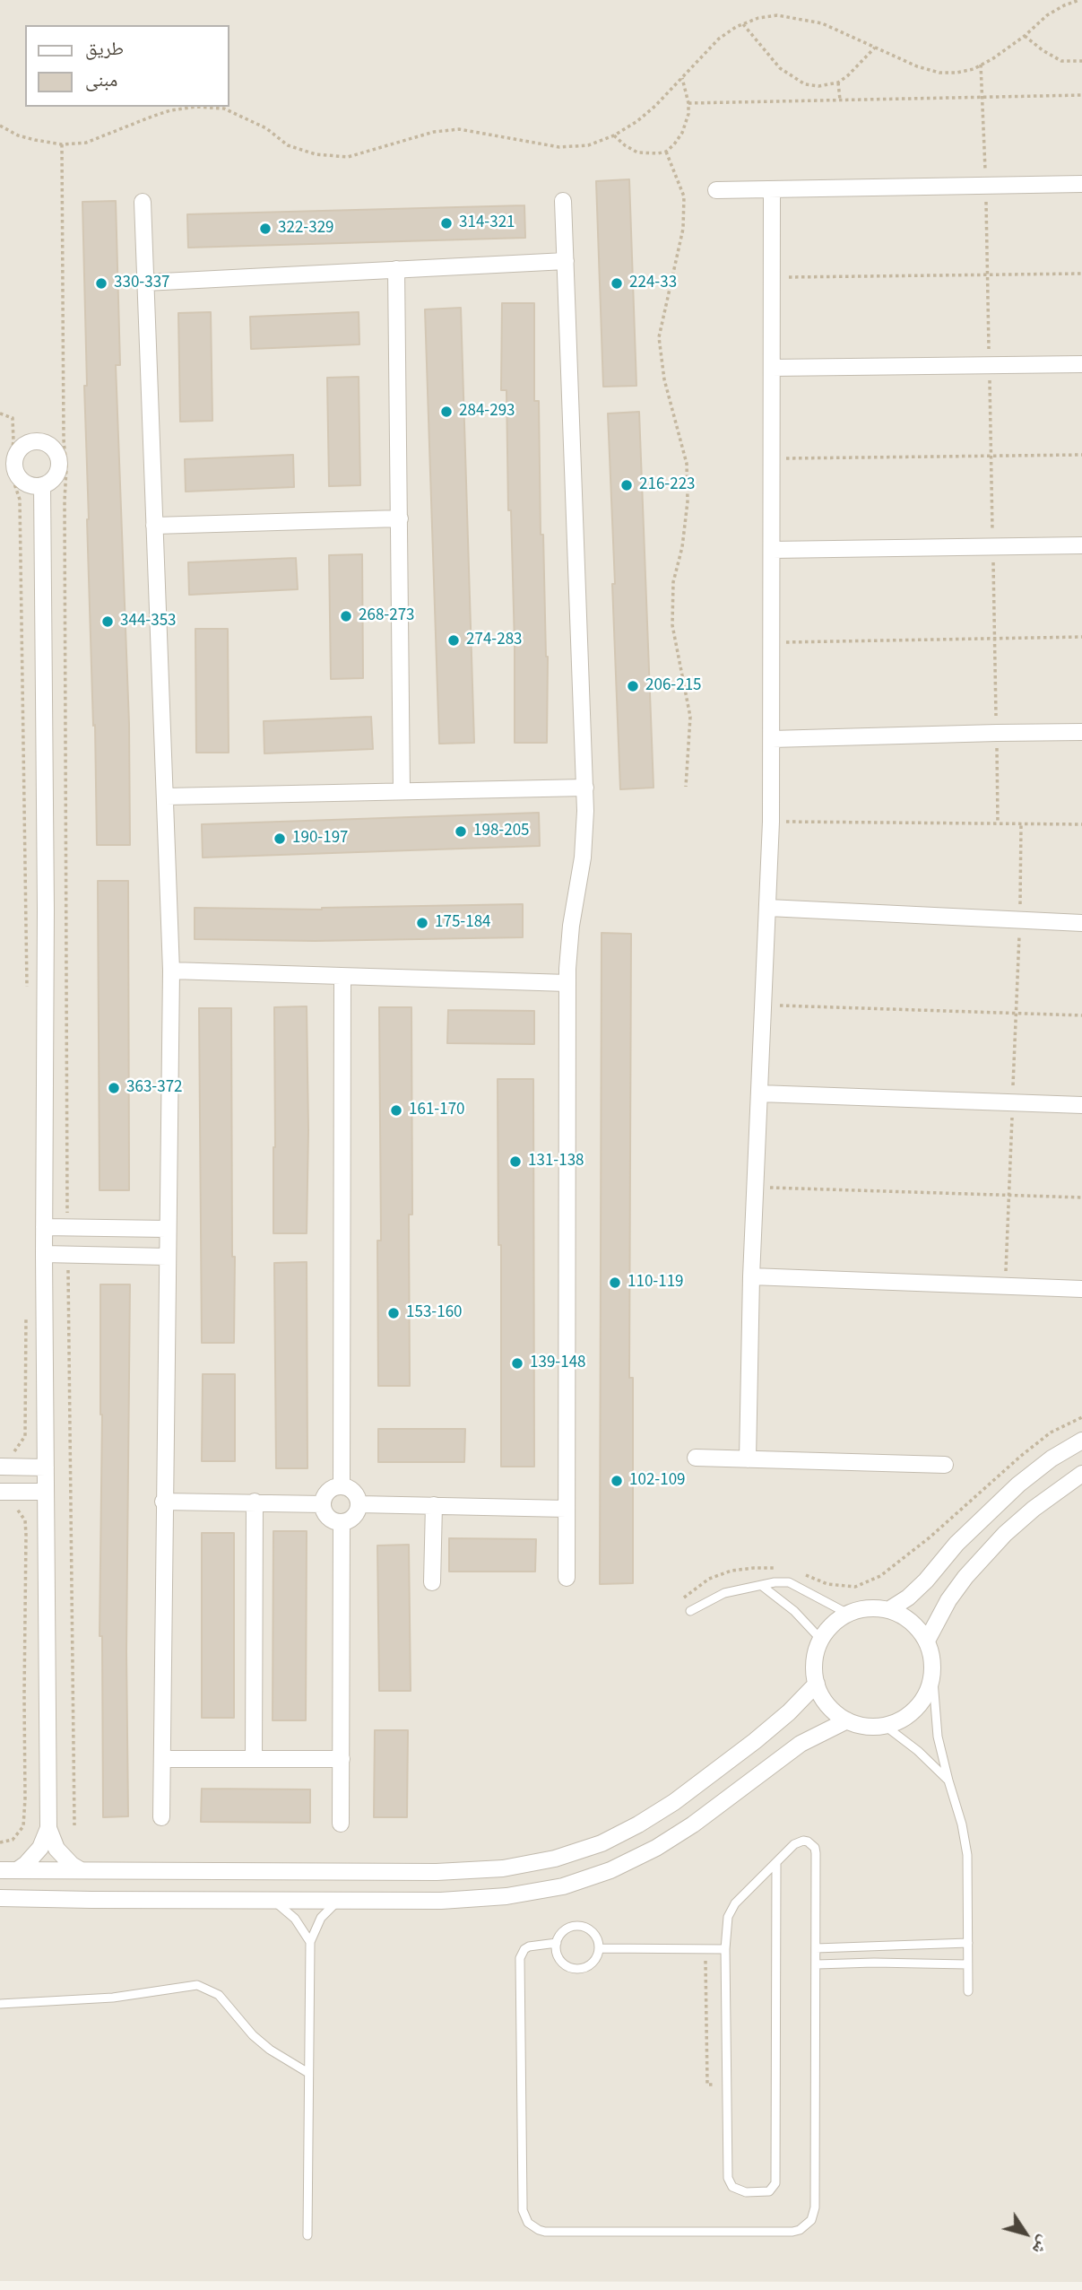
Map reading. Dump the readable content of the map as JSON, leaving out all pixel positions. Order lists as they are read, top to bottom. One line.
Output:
{"places":["314-321","322-329","330-337","224-33","284-293","216-223","268-273","344-353","274-283","206-215","198-205","190-197","175-184","363-372","161-170","131-138","110-119","153-160","139-148","102-109"],"legend":["طريق","مبنى"],"north":"bottom right"}
